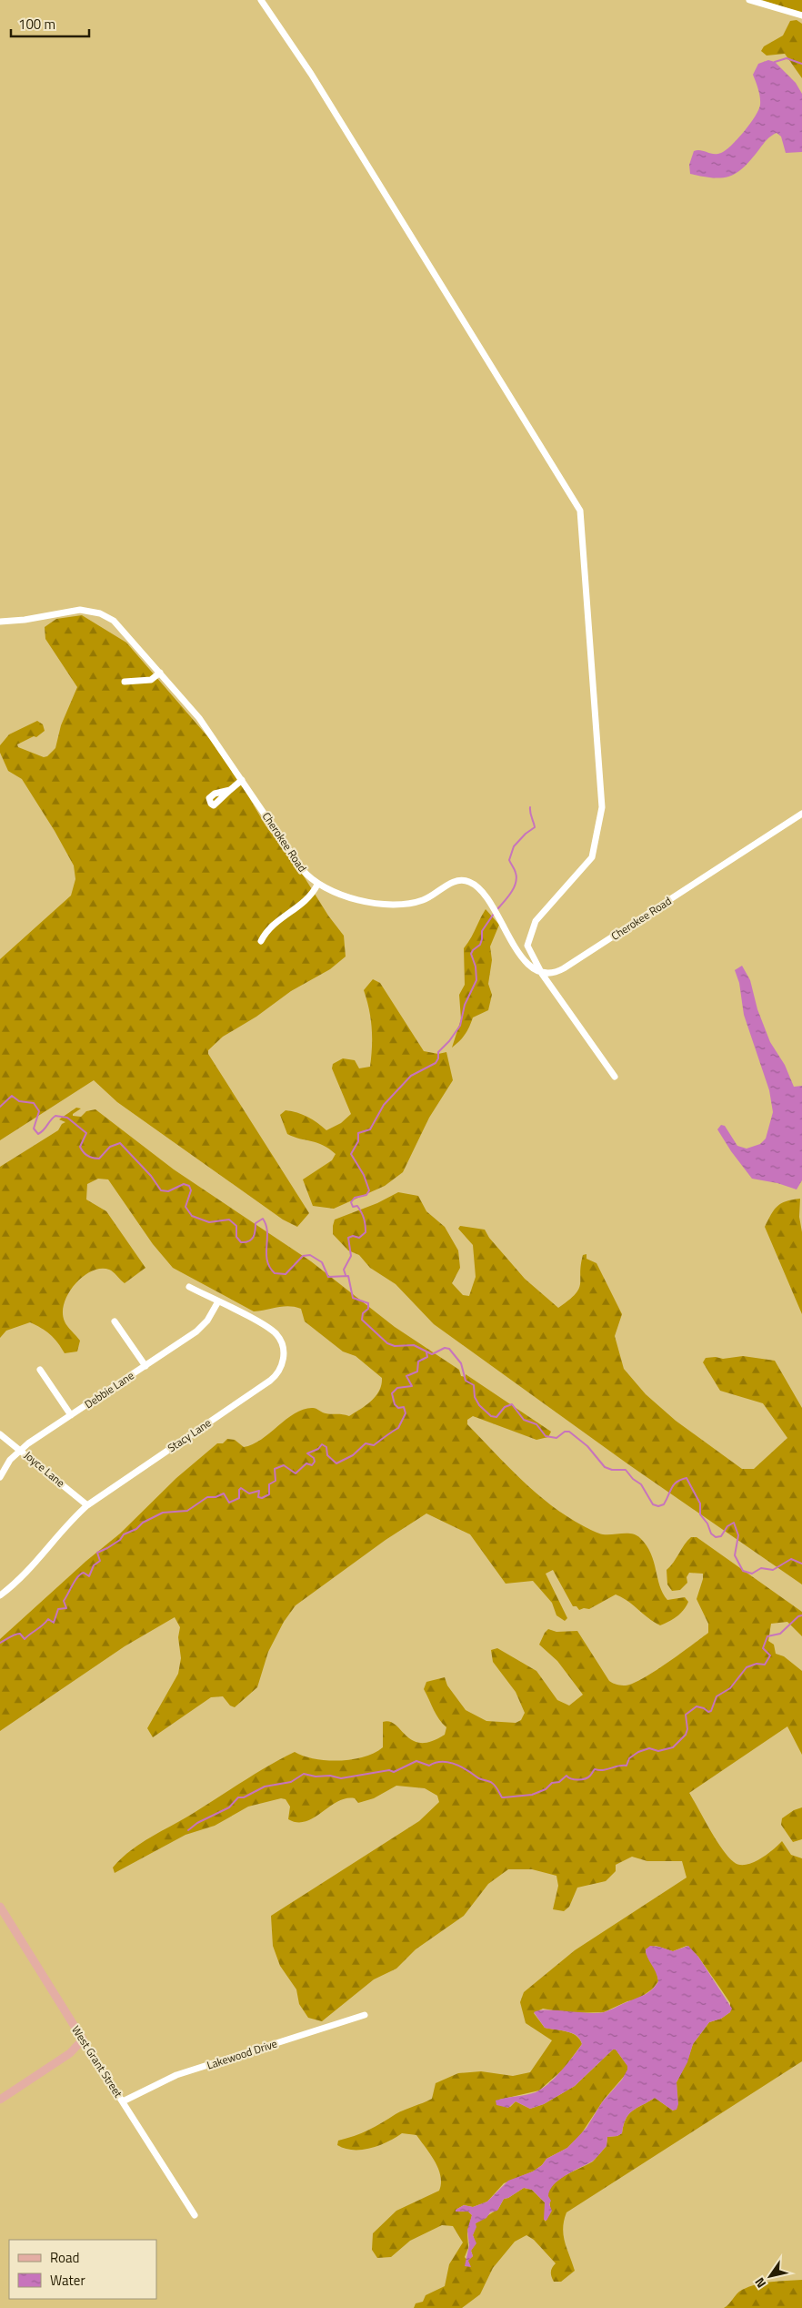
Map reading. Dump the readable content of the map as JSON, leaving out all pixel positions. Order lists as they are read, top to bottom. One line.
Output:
{"streets":{"main road":["West Grant Street"],"street":["Cherokee Road","Debbie Lane","Stacy Lane","Joyce Lane","Lakewood Drive"]},"crossings":[["Debbie Lane","Stacy Lane"],["Debbie Lane","Joyce Lane"],["Stacy Lane","Joyce Lane"],["Lakewood Drive","West Grant Street"]],"legend":["Road","Water"],"scale_bar":"100 m","north":"bottom left"}
